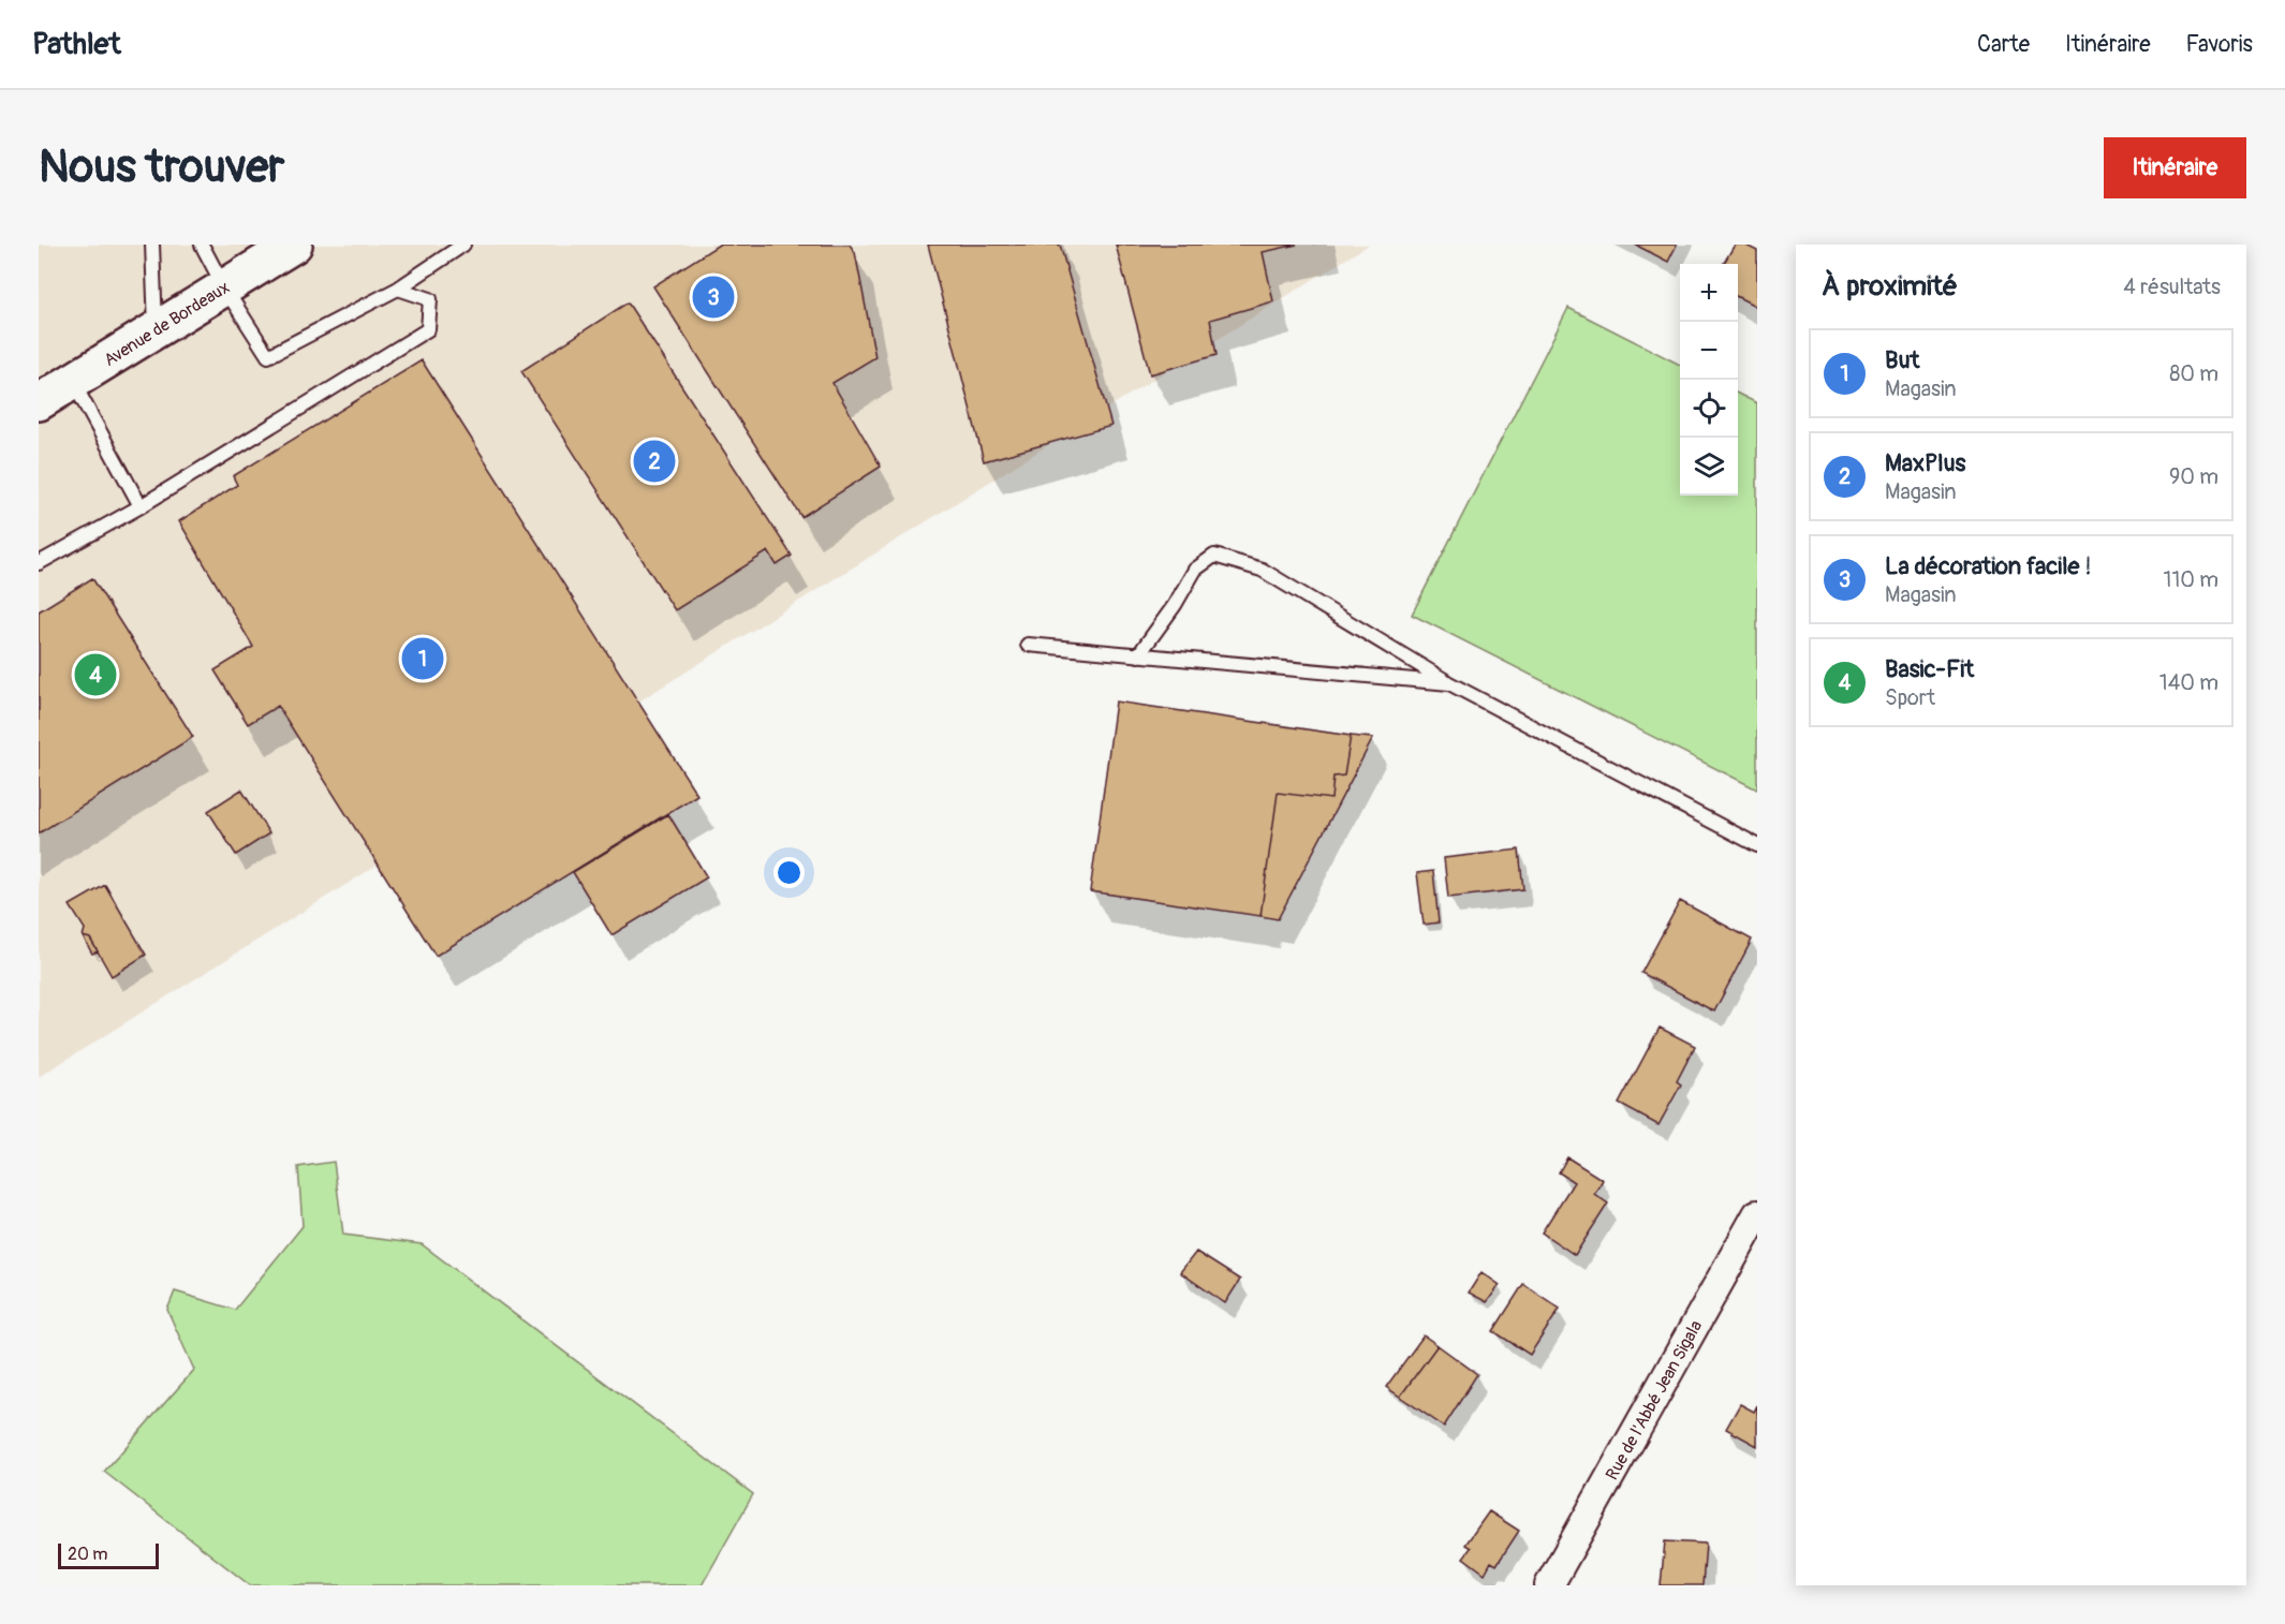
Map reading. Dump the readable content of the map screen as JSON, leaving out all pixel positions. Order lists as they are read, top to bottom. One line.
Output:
{"streets":{"main road":["Avenue de Bordeaux"],"street":["Rue de l'Abbé Jean Sigala"]},"scale_bar":"20 m","page":{"header":"Pathlet","nav":["Carte","Itinéraire","Favoris"],"buttons":"Itinéraire","title":"Nous trouver","heading":["À proximité","4 résultats"],"map_buttons":["+","−"],"pins":["3","2","1","4"],"list":[{"mark":"1","name":"But","note":"Magasin","value":"80 m"},{"mark":"2","name":"MaxPlus","note":"Magasin","value":"90 m"},{"mark":"3","name":"La décoration facile !","note":"Magasin","value":"110 m"},{"mark":"4","name":"Basic-Fit","note":"Sport","value":"140 m"}],"scale":"20 m"}}
